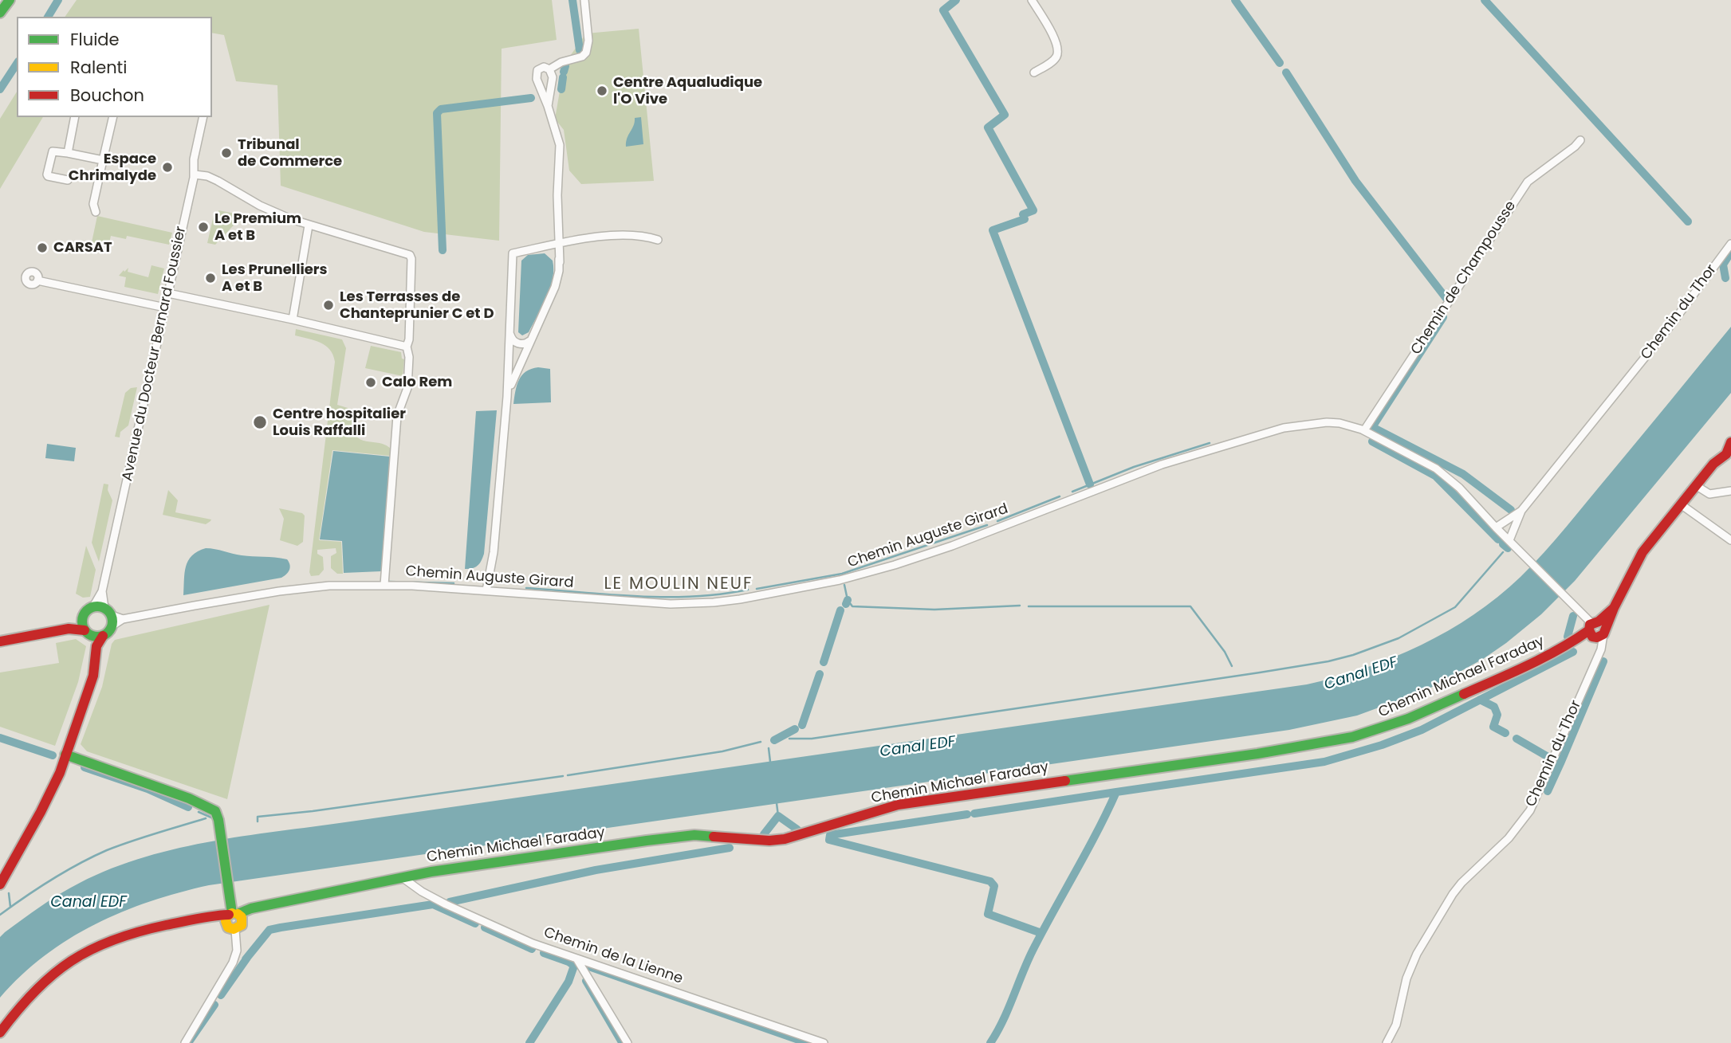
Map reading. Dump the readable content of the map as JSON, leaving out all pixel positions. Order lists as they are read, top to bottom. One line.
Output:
{"streets":{"main road":["Chemin Michael Faraday"],"street":["Chemin de Champousse","Chemin du Thor","Avenue du Docteur Bernard Foussier","Chemin Auguste Girard","Chemin de la Lienne"]},"crossings":[["Chemin de Champousse","Chemin Auguste Girard"],["Chemin du Thor","Chemin Auguste Girard"],["Chemin du Thor","Chemin Michael Faraday"],["Avenue du Docteur Bernard Foussier","Chemin Auguste Girard"],["Chemin Michael Faraday","Chemin de la Lienne"]],"districts":["LE MOULIN NEUF"],"water":["Canal EDF"],"places":["Centre Aqualudique l'O Vive","Tribunal de Commerce","Espace Chrimalyde","Le Premium A et B","CARSAT","Les Prunelliers A et B","Les Terrasses de Chanteprunier C et D","Calo Rem","Centre hospitalier Louis Raffalli"],"legend":["Fluide","Ralenti","Bouchon"]}
